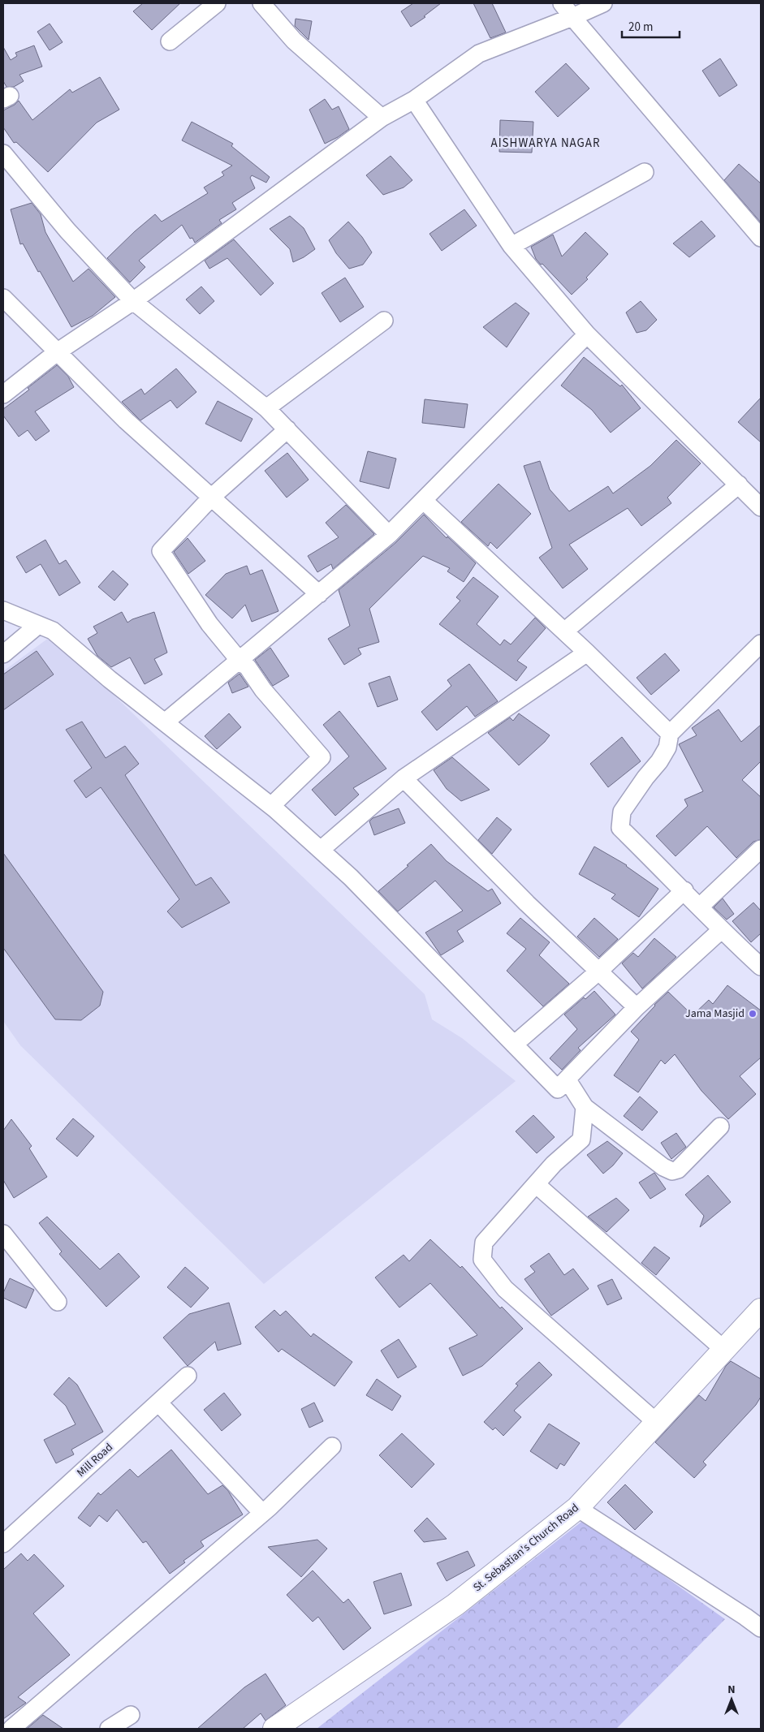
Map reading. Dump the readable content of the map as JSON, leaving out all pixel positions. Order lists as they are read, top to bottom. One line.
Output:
{"streets":{"street":["Mill Road","St. Sebastian's Church Road"]},"districts":["AISHWARYA NAGAR"],"places":["Jama Masjid"],"scale_bar":"20 m","north":"top"}
